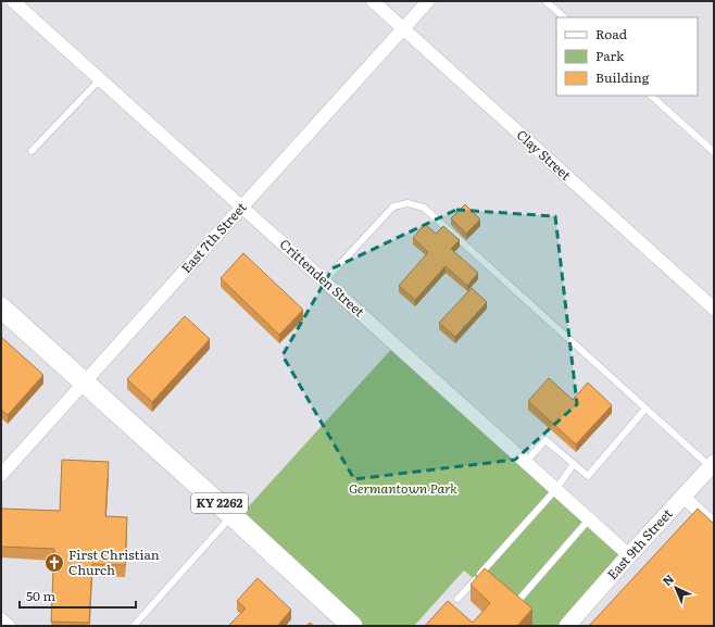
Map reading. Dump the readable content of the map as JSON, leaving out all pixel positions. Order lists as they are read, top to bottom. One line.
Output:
{"streets":{"main road":["KY 2262"],"street":["Clay Street","East 7th Street","Crittenden Street","East 9th Street"]},"crossings":[["Clay Street","East 7th Street"],["East 7th Street","Crittenden Street"],["East 7th Street","KY 2262"],["Crittenden Street","East 9th Street"]],"parks":["Germantown Park"],"places":{"church":["First Christian Church"]},"legend":["Road","Park","Building"],"scale_bar":"50 m","north":"top left"}
